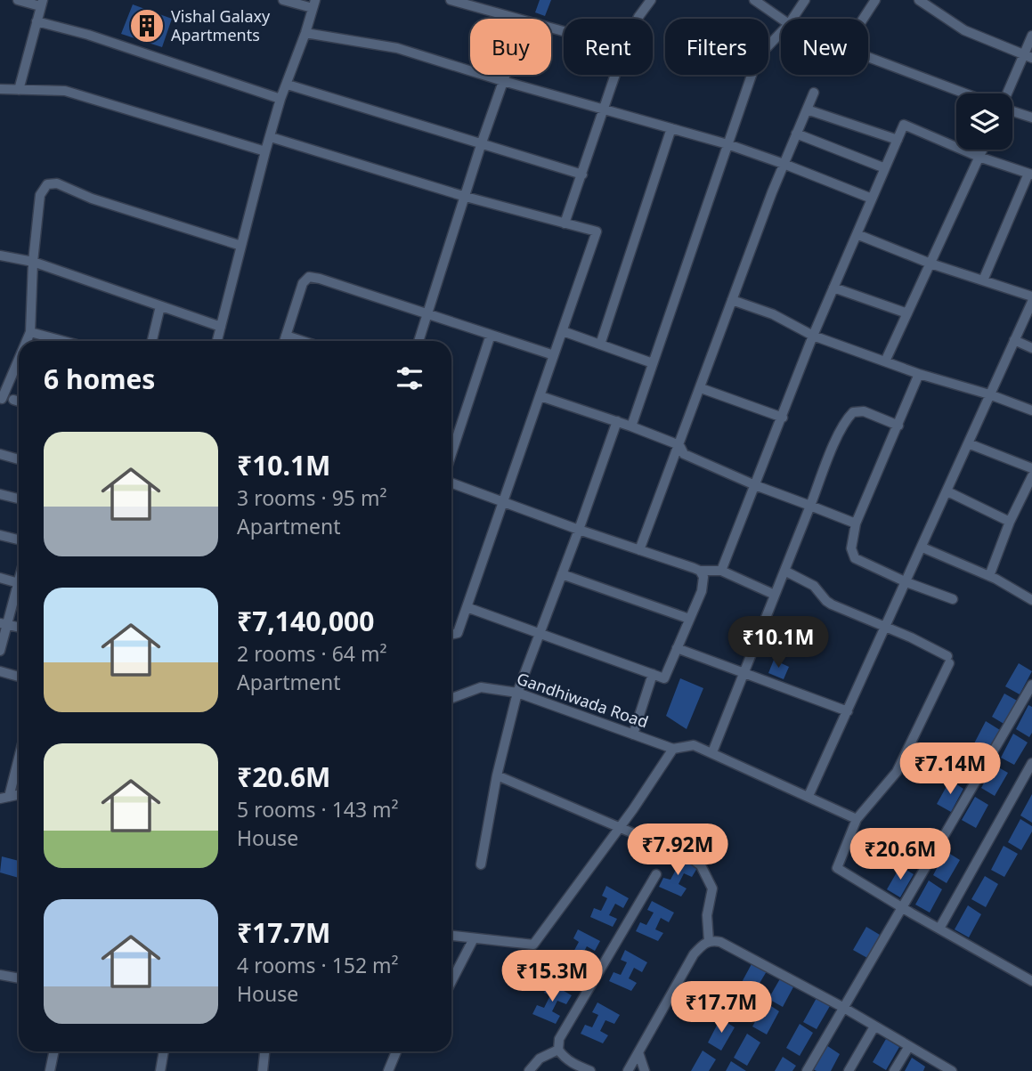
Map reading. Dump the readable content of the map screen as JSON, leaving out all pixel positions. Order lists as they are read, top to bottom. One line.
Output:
{"streets":{"street":["Gandhiwada Road"]},"places":{"building":["Vishal Galaxy Apartments"]},"page":{"chip":["Buy","Rent","Filters","New"],"heading":"6 homes","list":[{"name":"₹10.1M","note":"3 rooms · 95 m² · Apartment"},{"name":"₹7,140,000","note":"2 rooms · 64 m² · Apartment"},{"name":"₹20.6M","note":"5 rooms · 143 m² · House"},{"name":"₹17.7M","note":"4 rooms · 152 m² · House"}],"price":["₹10.1M","₹7.14M","₹7.92M","₹20.6M","₹15.3M","₹17.7M"]}}
